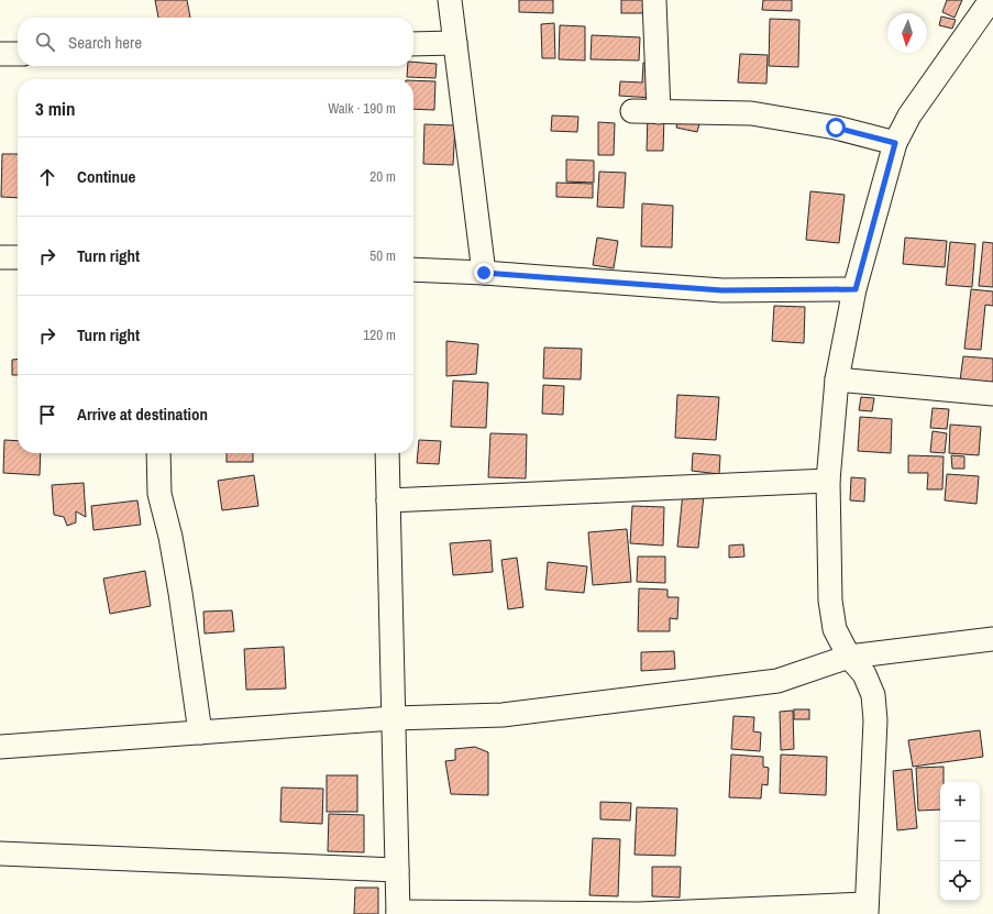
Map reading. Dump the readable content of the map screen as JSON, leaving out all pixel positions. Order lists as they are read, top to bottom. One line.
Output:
{"north":"bottom","page":{"search":"Search here","heading":["3 min","Walk · 190 m"],"list":[["Continue","20 m"],["Turn right","50 m"],["Turn right","120 m"],"Arrive at destination"],"map_buttons":["+","−"]}}
